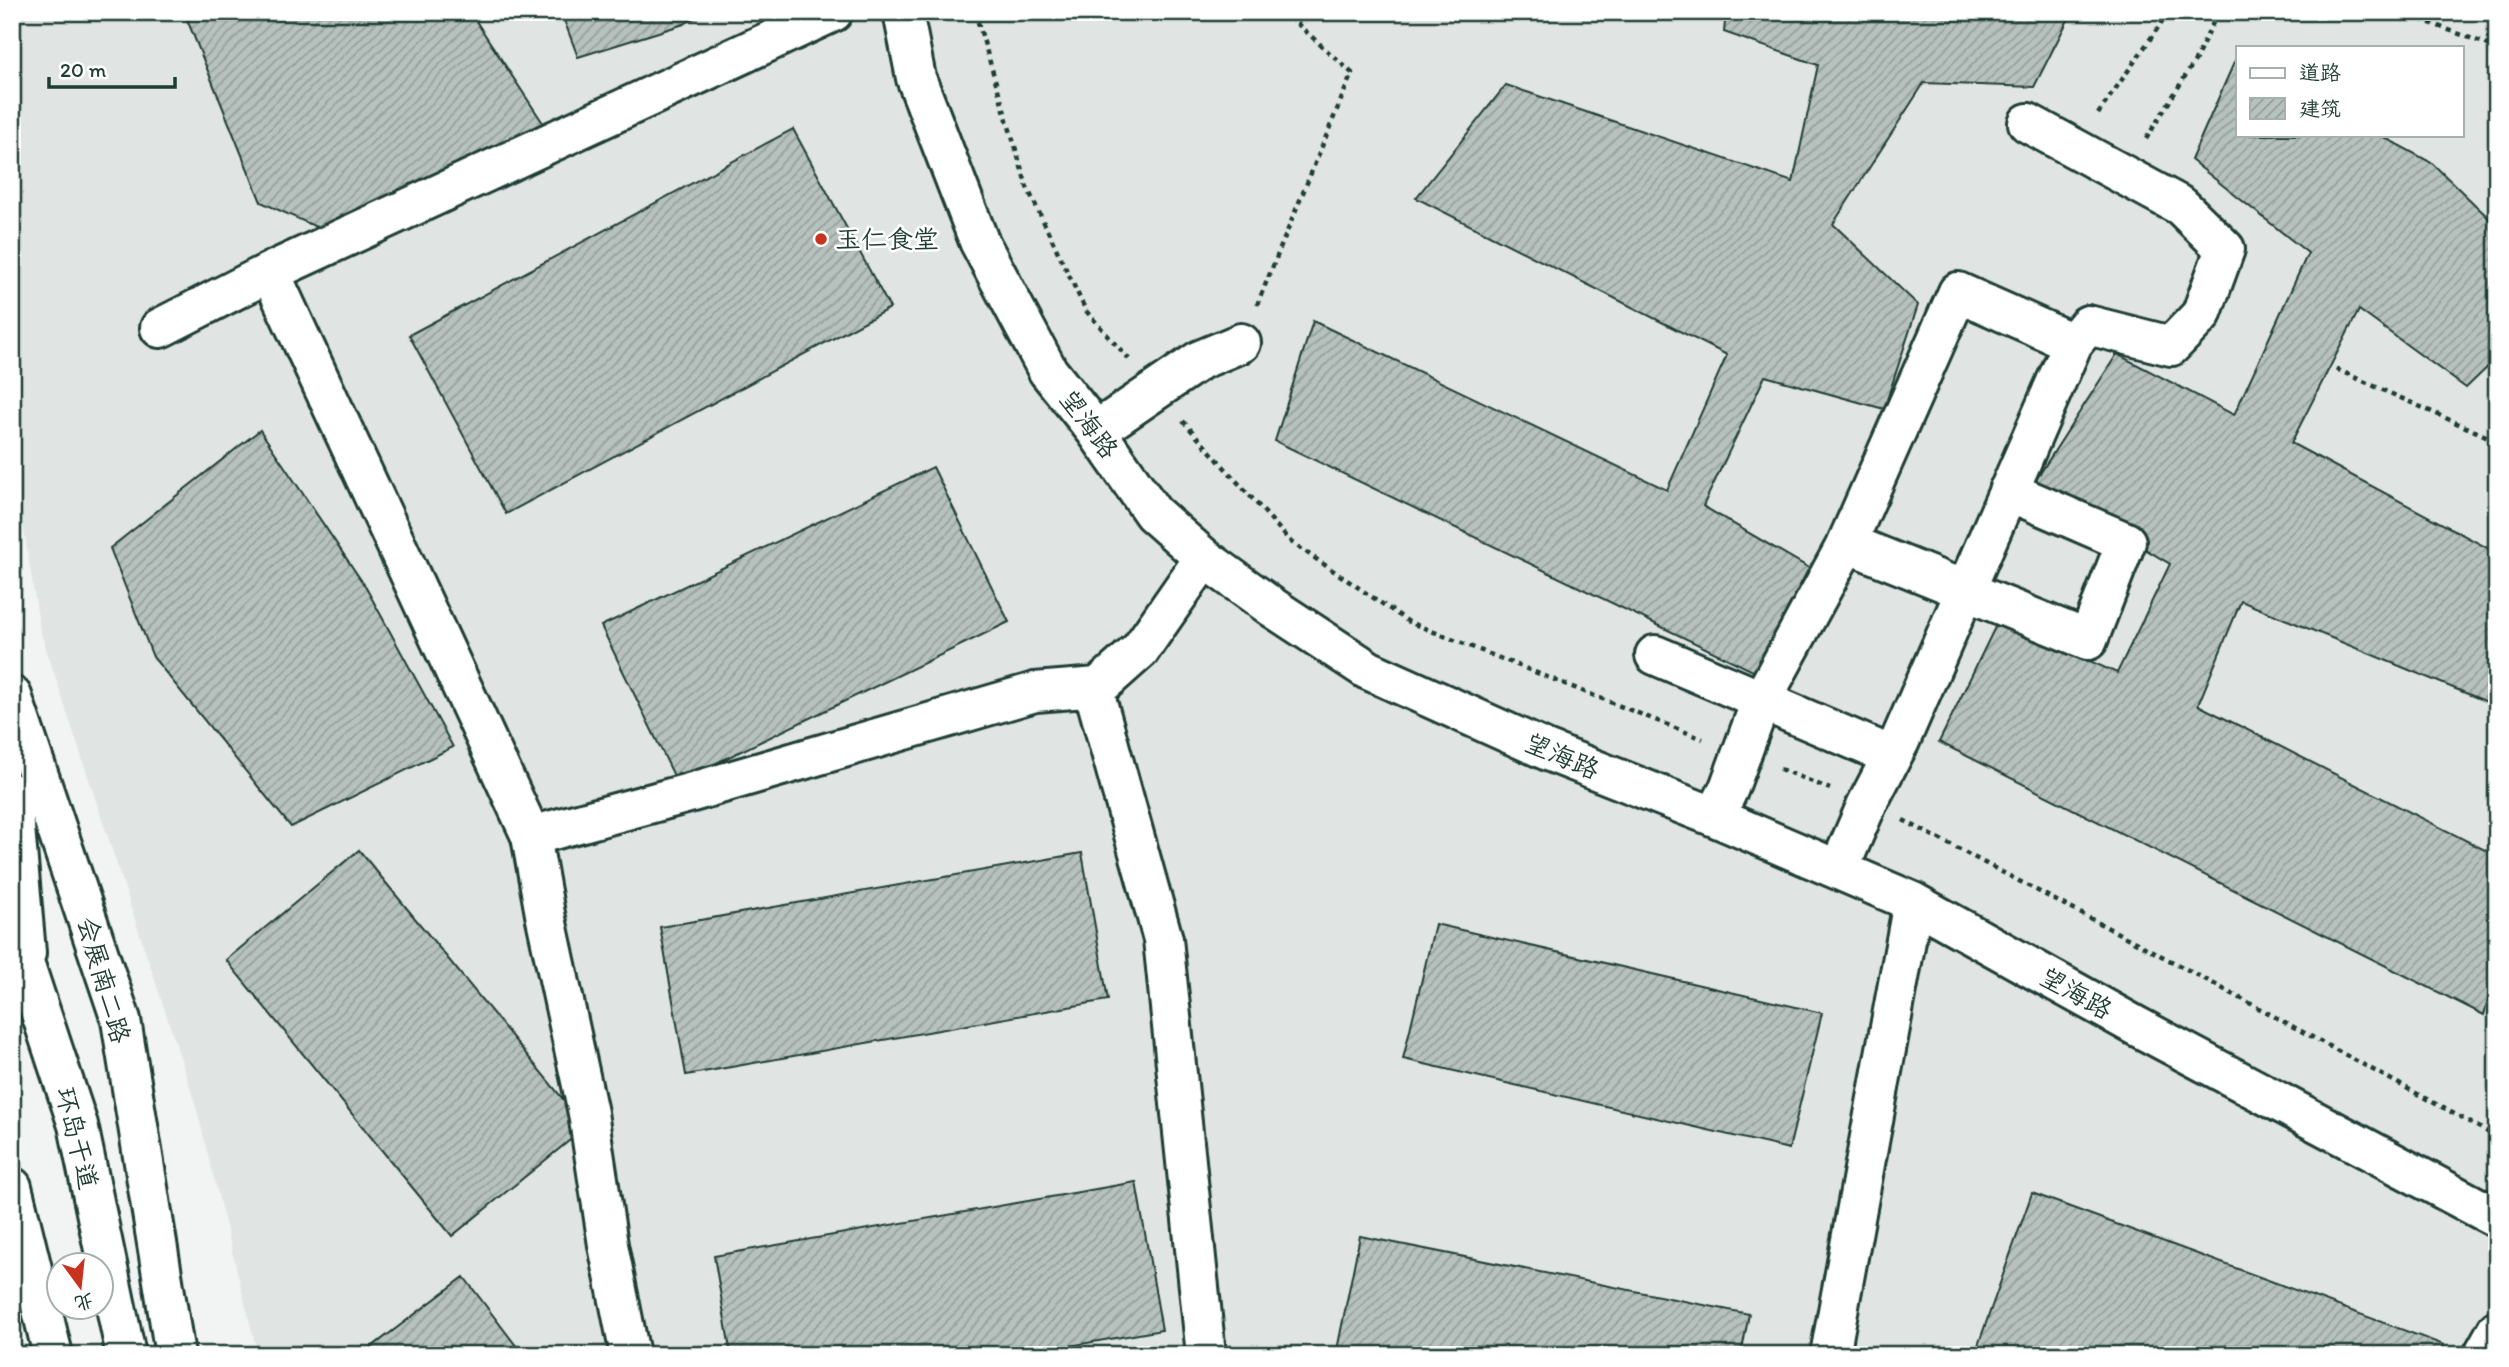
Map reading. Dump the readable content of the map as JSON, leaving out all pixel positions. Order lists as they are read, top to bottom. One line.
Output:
{"streets":{"main road":["望海路","会展南二路","环岛干道"]},"places":["玉仁食堂"],"legend":["道路","建筑"],"scale_bar":"20 m","north":"bottom"}
